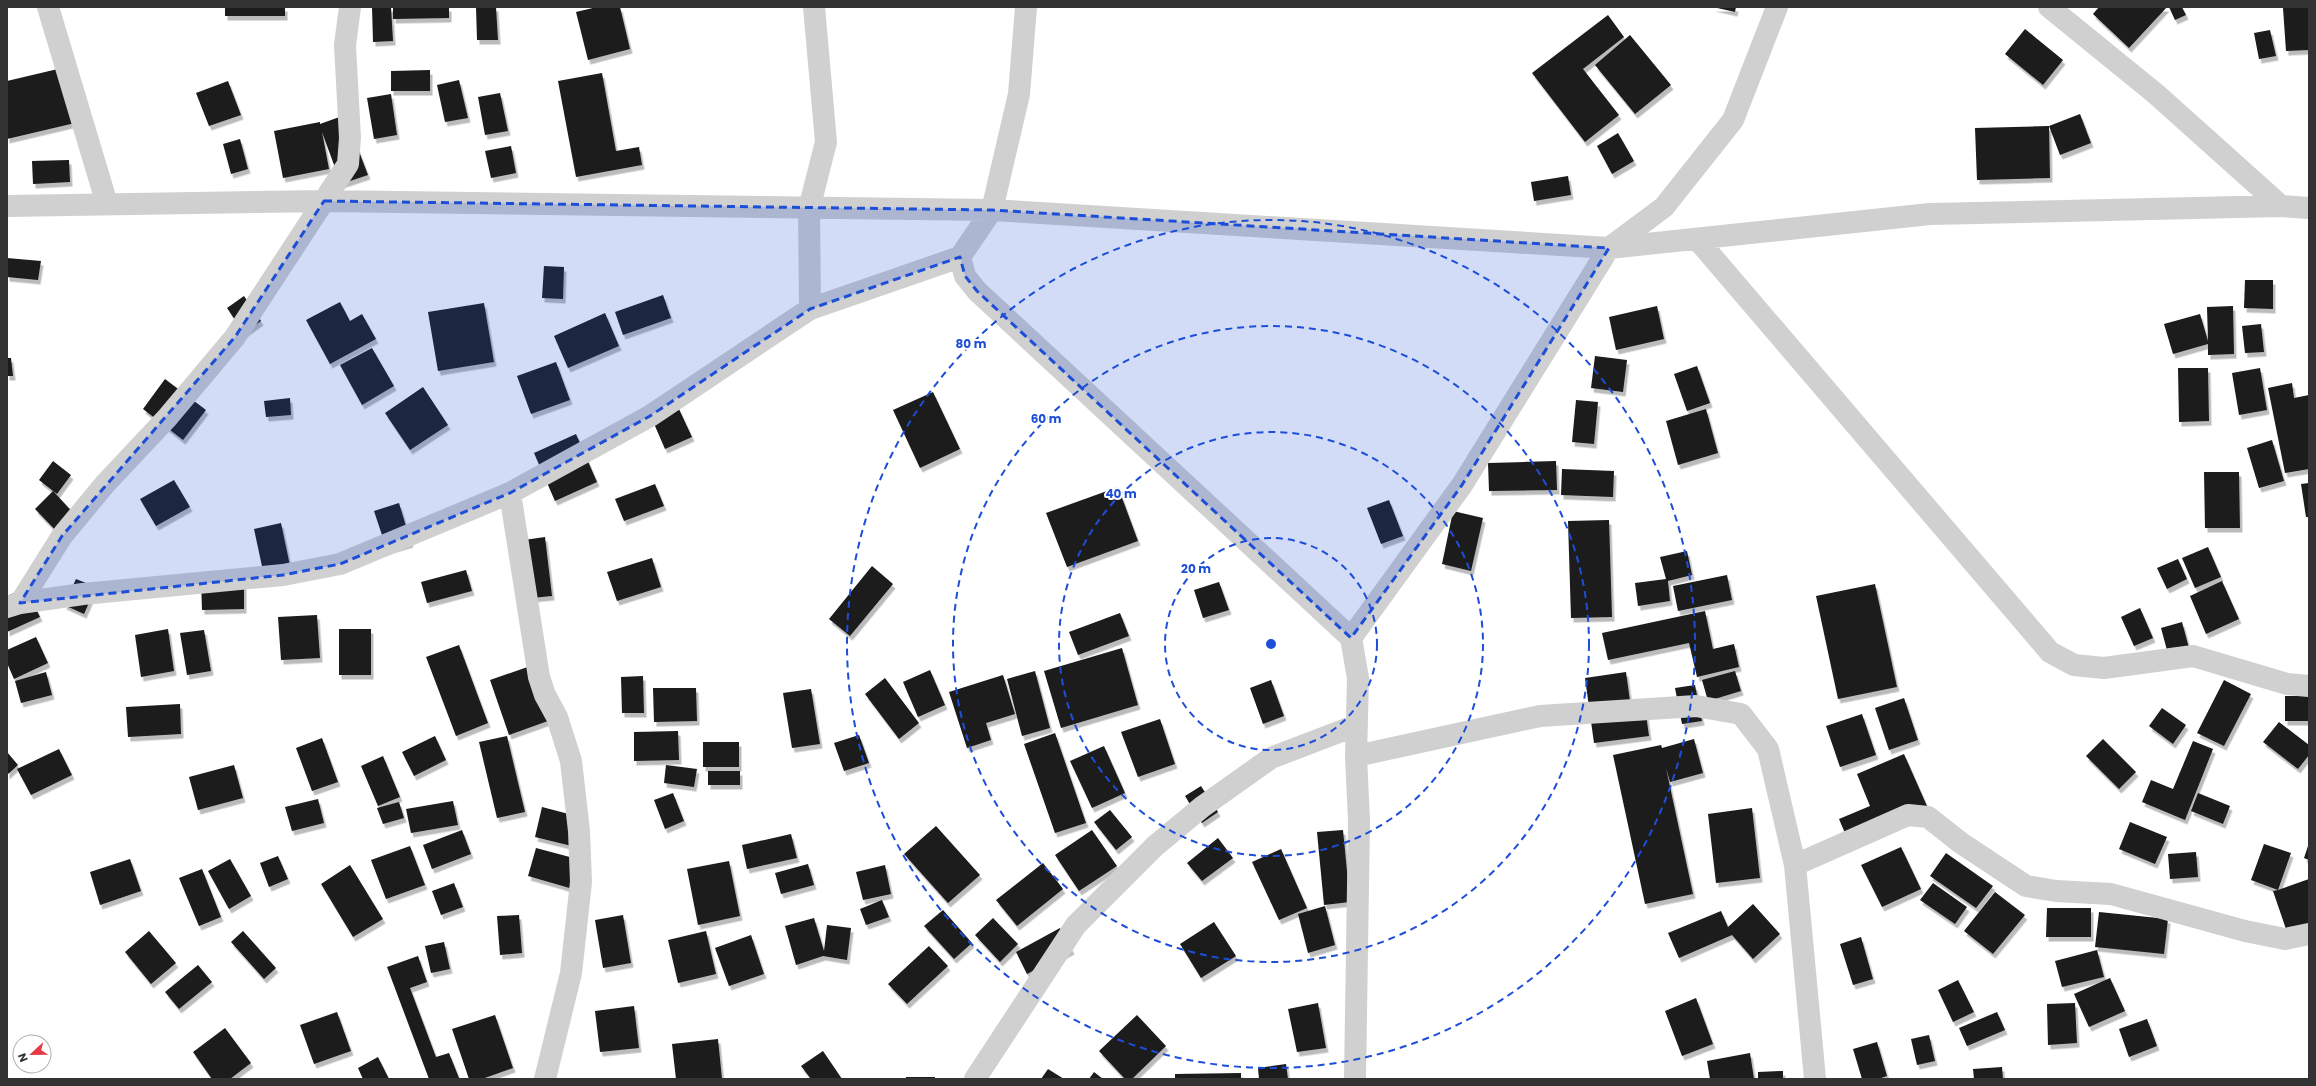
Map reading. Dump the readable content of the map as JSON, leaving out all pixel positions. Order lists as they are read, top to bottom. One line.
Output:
{"north":"left","rings":["80 m","60 m","40 m","20 m"]}
